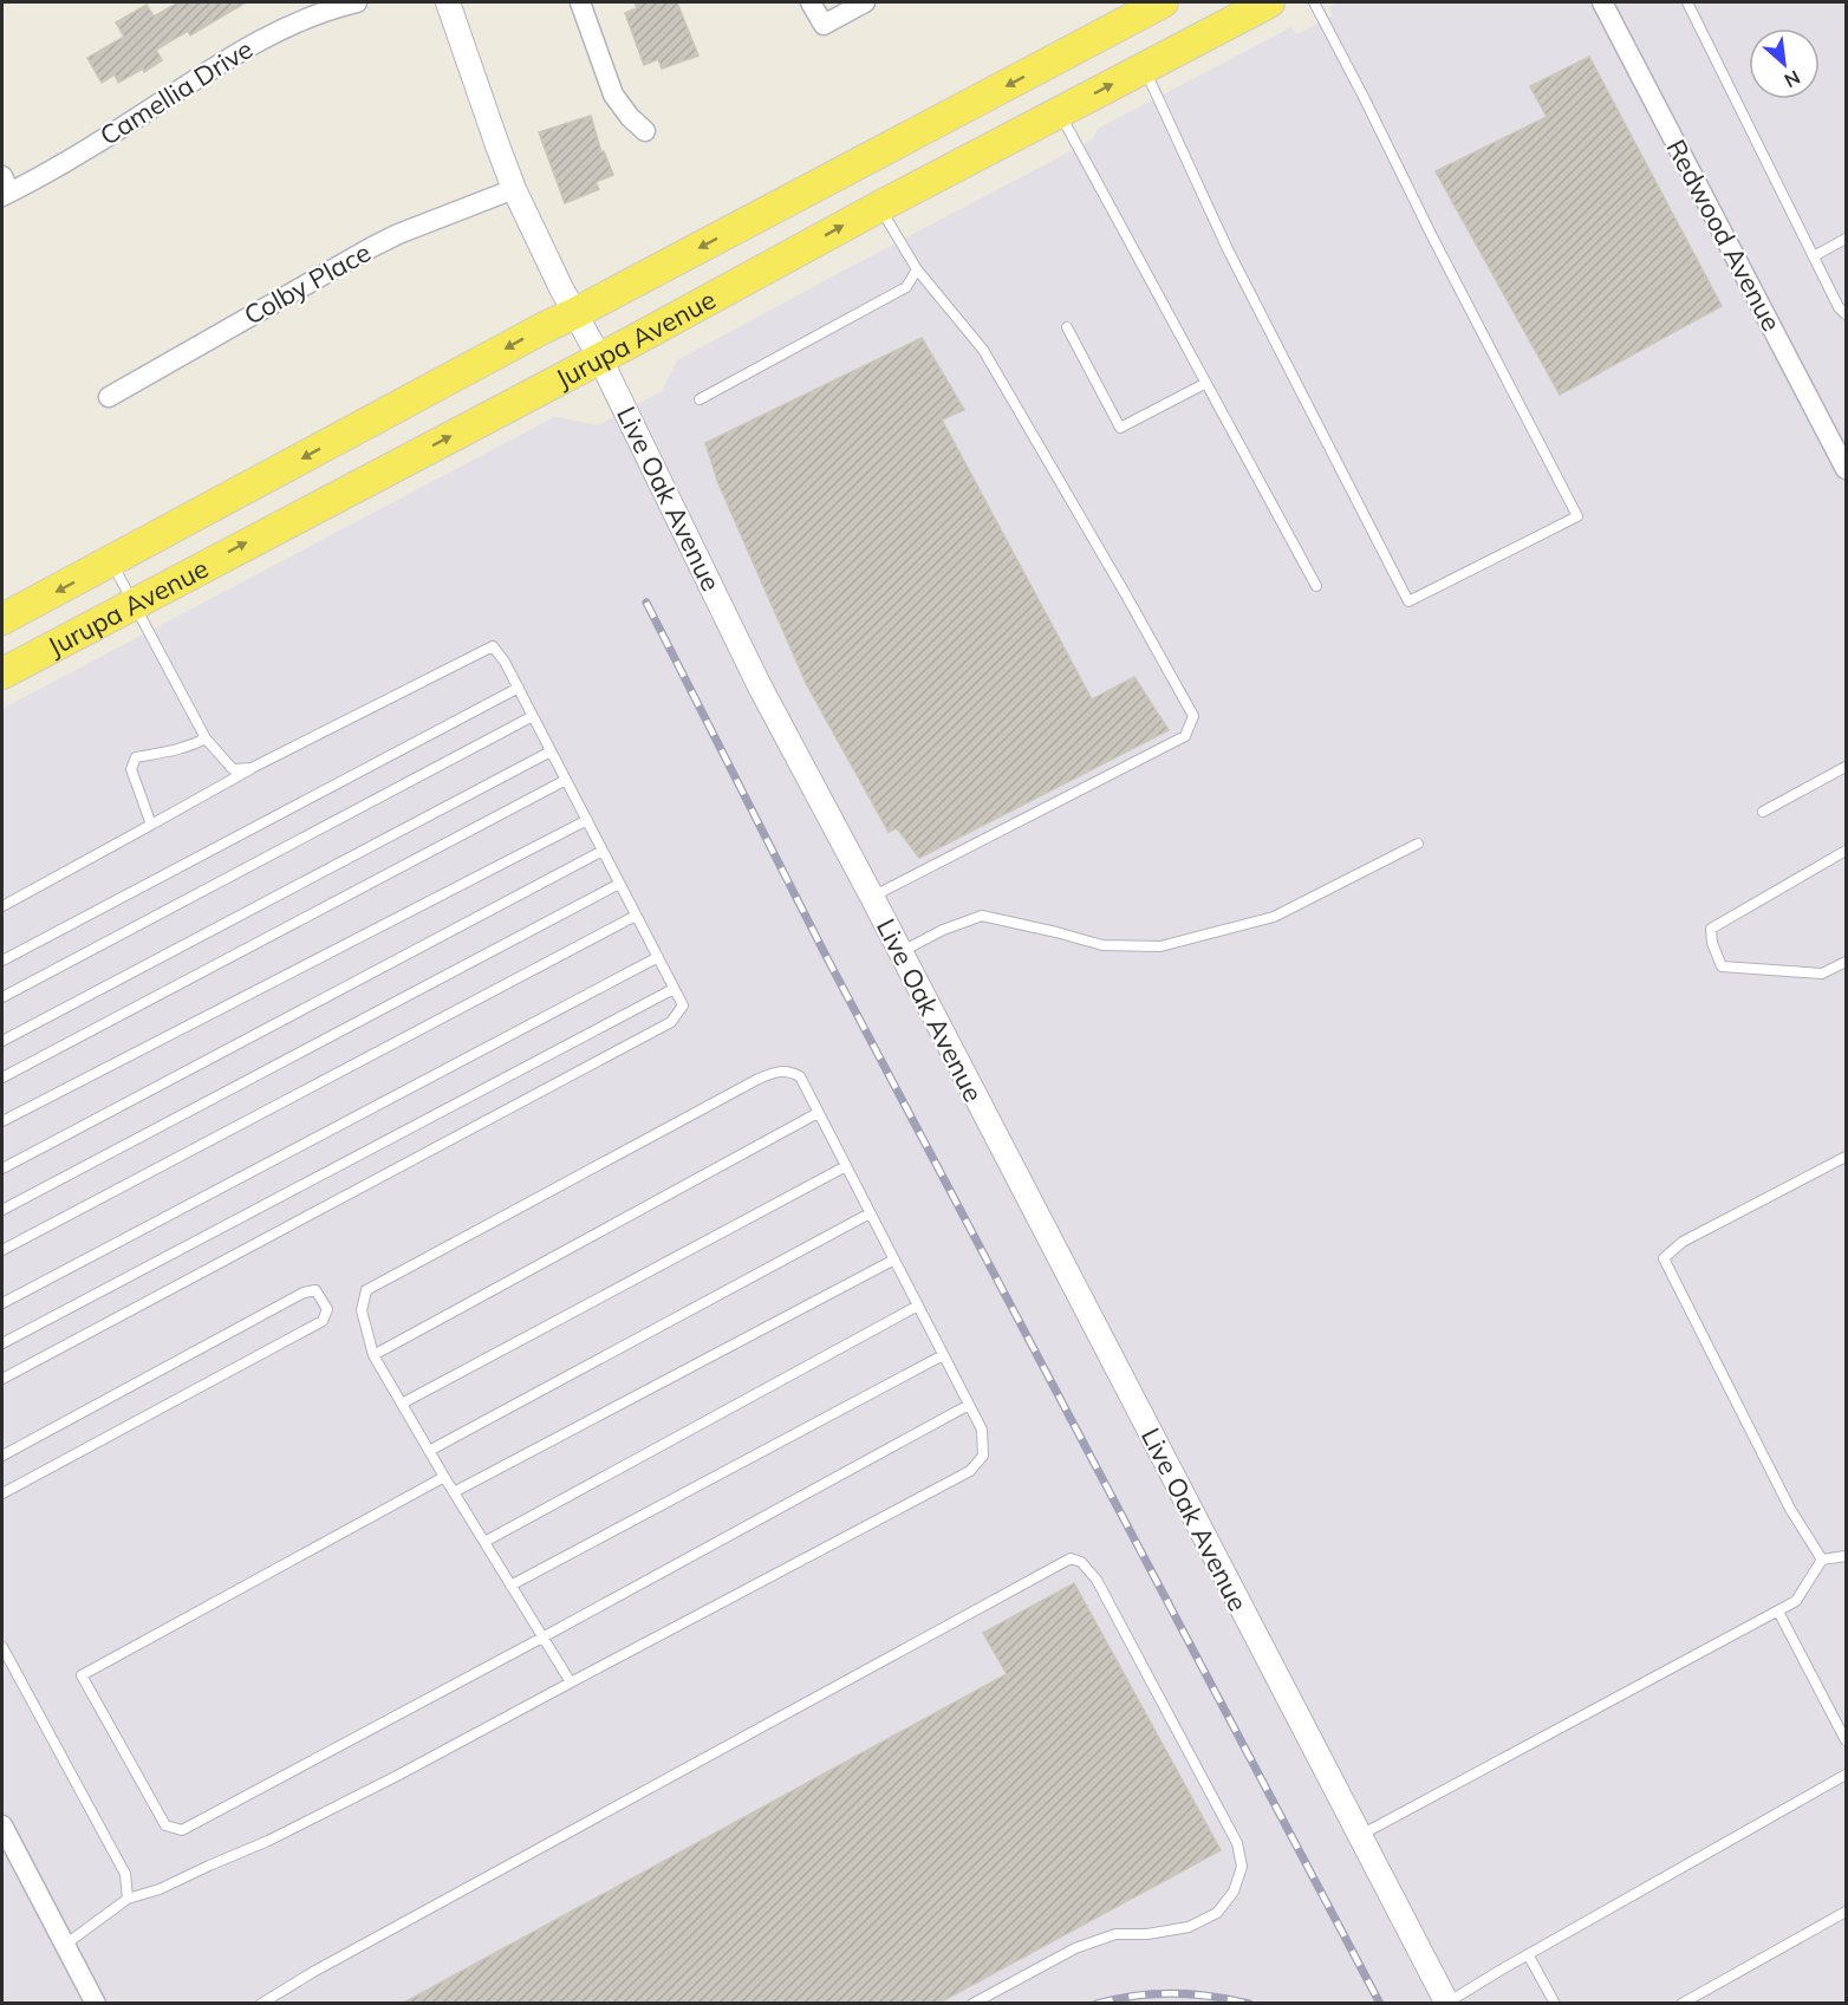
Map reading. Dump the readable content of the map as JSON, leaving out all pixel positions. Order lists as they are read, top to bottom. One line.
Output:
{"streets":{"main road":["Jurupa Avenue"],"street":["Camellia Drive","Redwood Avenue","Colby Place","Live Oak Avenue"]},"crossings":[["Colby Place","Live Oak Avenue"],["Jurupa Avenue","Live Oak Avenue"]],"north":"bottom right"}
